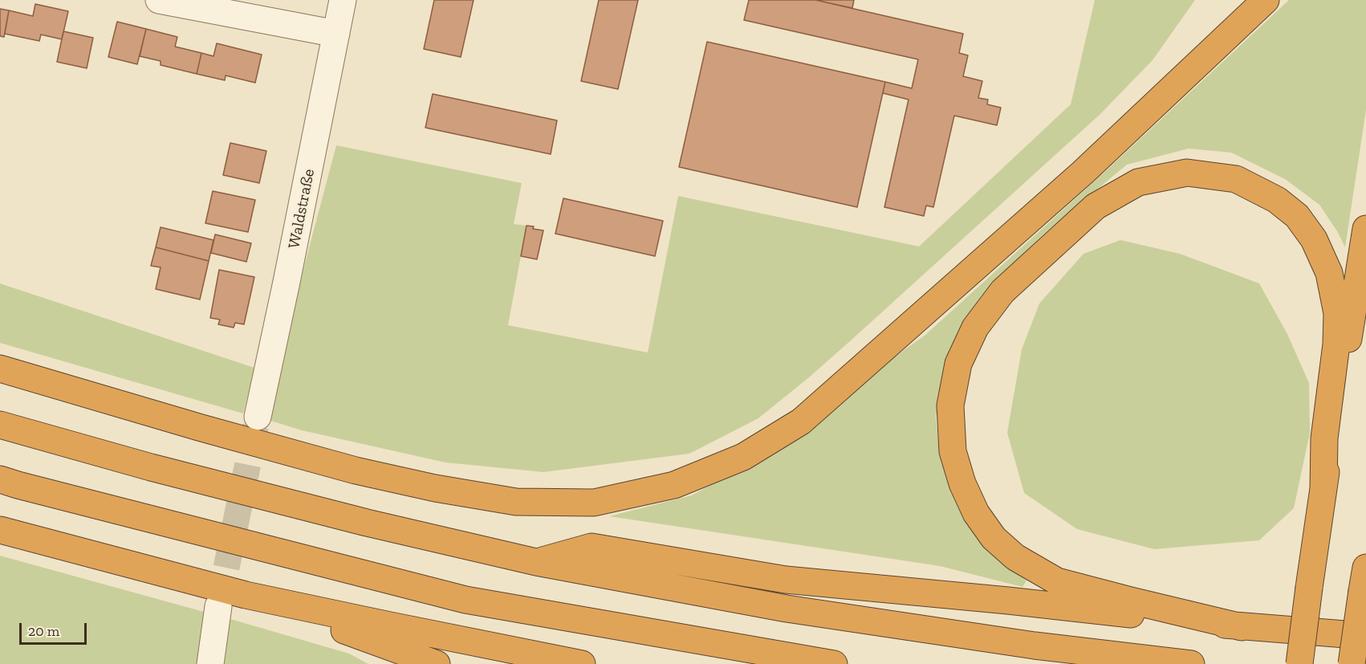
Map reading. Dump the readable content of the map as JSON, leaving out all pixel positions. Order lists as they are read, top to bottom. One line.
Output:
{"streets":{"street":["Waldstraße"]},"scale_bar":"20 m"}
